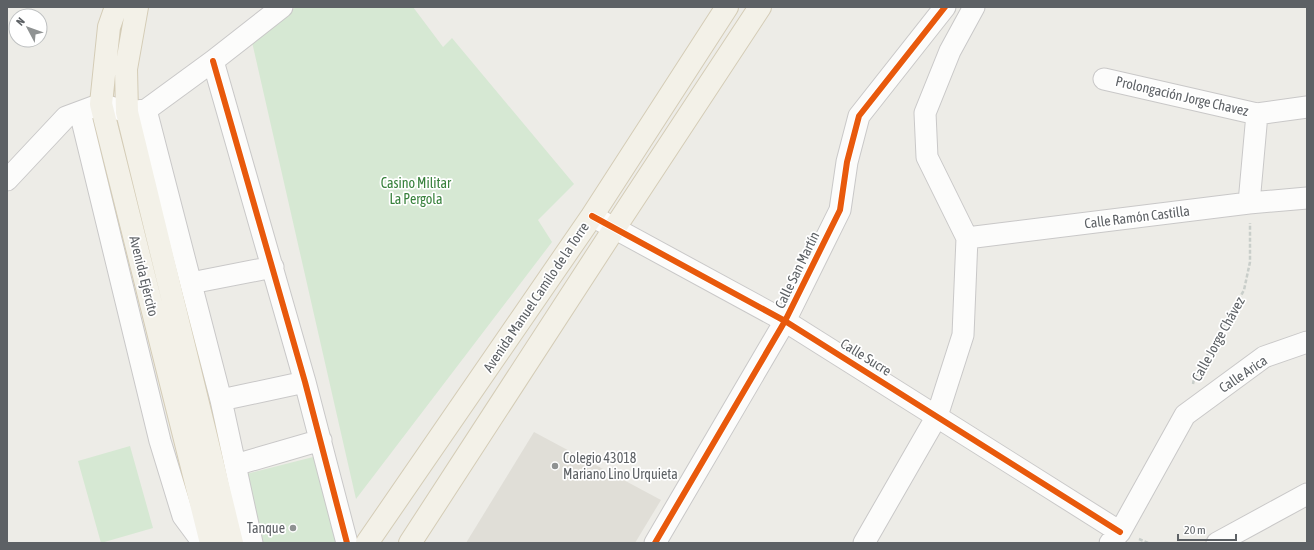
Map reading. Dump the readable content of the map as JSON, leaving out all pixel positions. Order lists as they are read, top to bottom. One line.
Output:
{"streets":{"main road":["Avenida Ejército","Avenida Manuel Camilo de la Torre"],"street":["Prolongación Jorge Chavez","Calle Ramón Castilla","Calle San Martín","Calle Sucre","Calle Arica"],"path":["Calle Jorge Chávez"]},"crossings":[["Calle Ramón Castilla","Calle Jorge Chávez"],["Calle San Martín","Calle Sucre"],["Avenida Manuel Camilo de la Torre","Calle Sucre"],["Calle Jorge Chávez","Calle Arica"]],"parks":["Casino Militar La Pergola"],"places":["Colegio 43018 Mariano Lino Urquieta","Tanque"],"scale_bar":"20 m","north":"top left"}
